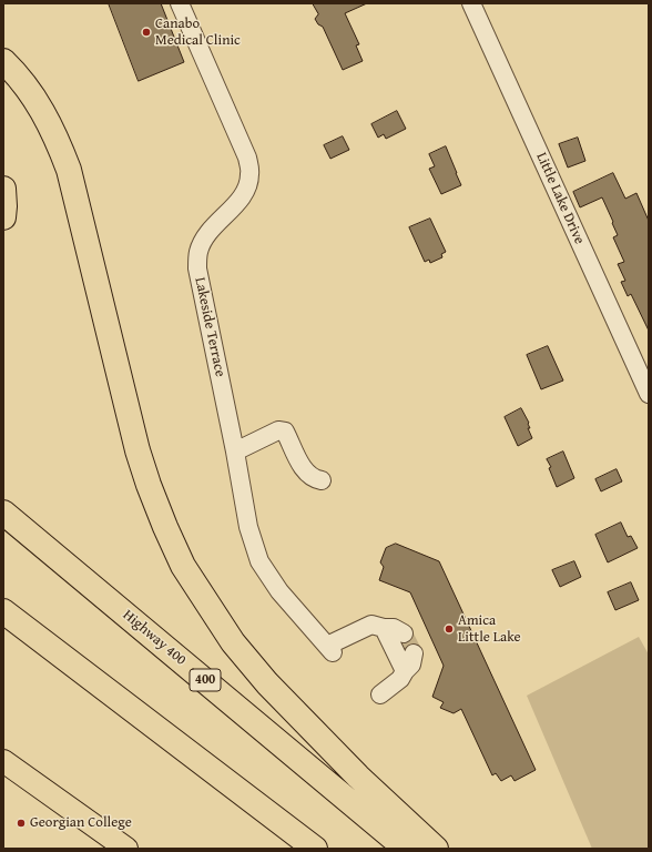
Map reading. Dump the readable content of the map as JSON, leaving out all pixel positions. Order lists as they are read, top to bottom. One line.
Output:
{"streets":{"highway":["Highway 400","400"],"street":["Little Lake Drive","Lakeside Terrace"]},"places":["Canabo Medical Clinic","Amica Little Lake","Georgian College"]}
